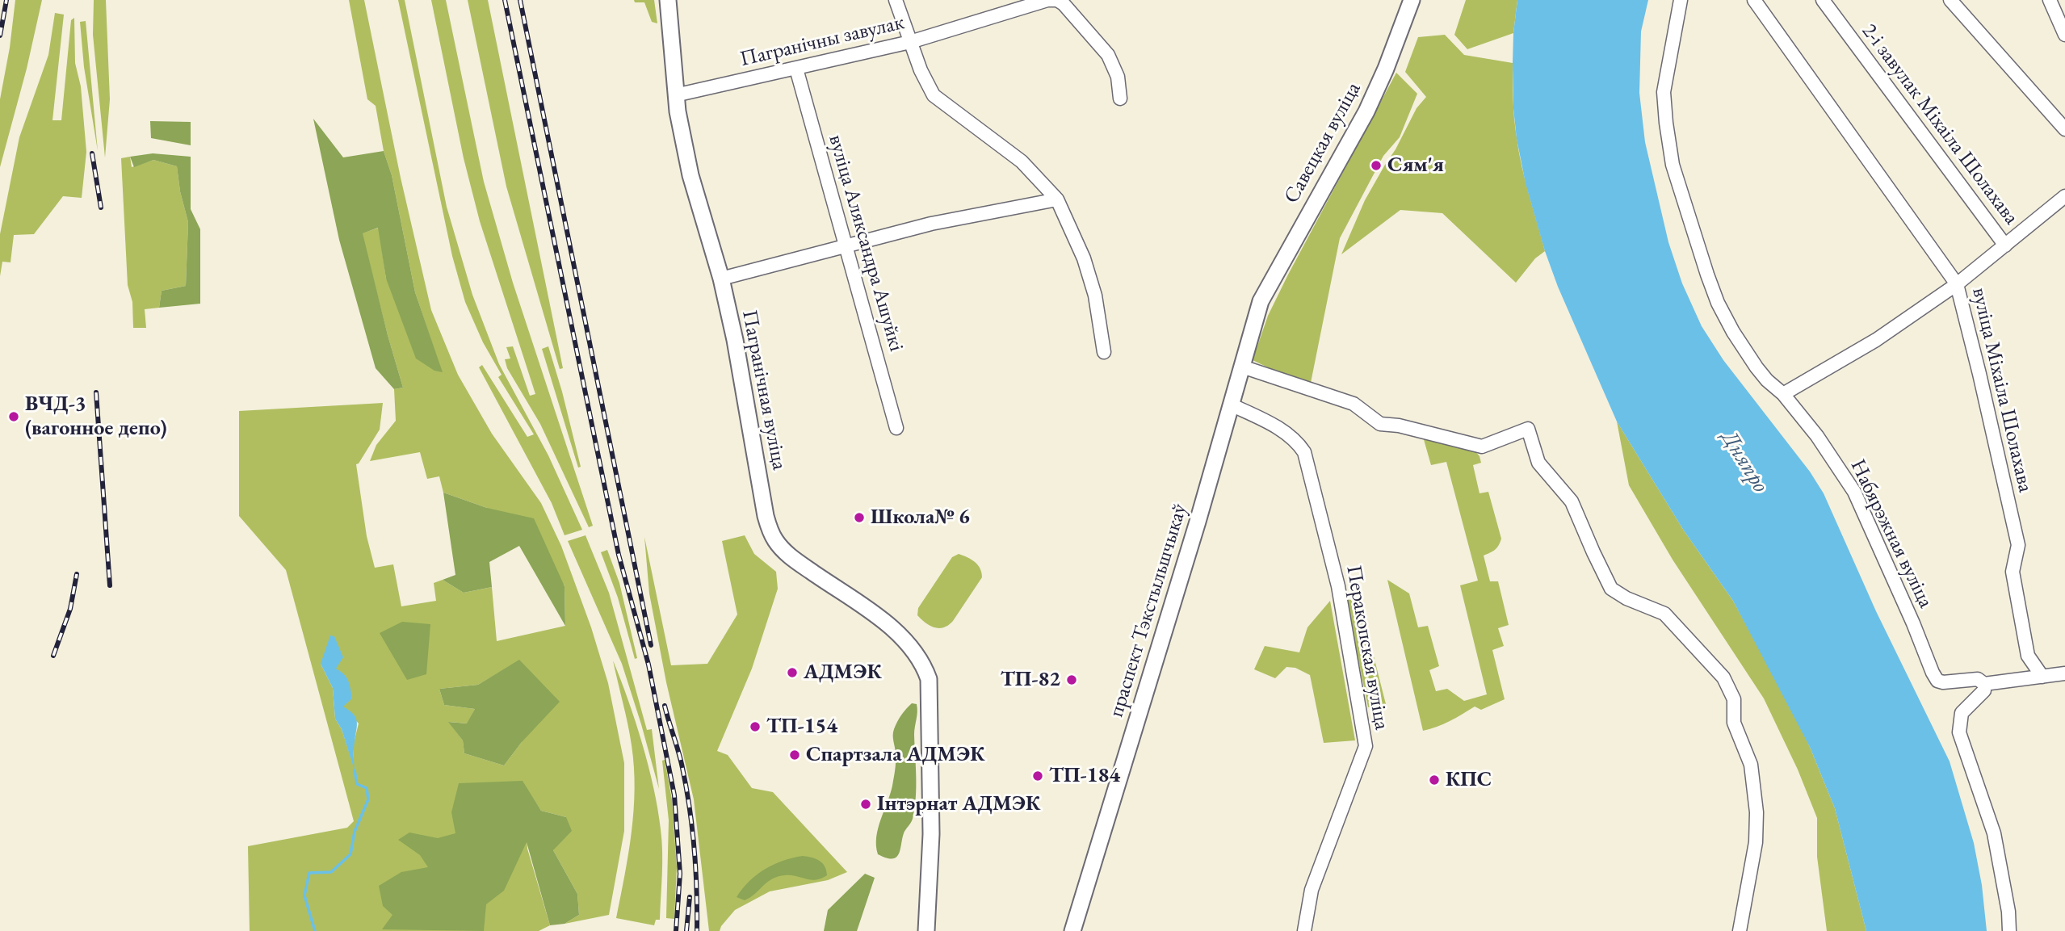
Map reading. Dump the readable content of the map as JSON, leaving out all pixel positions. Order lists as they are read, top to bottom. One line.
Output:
{"streets":{"main road":["Савецкая вуліца","Пагранічная вуліца","праспект Тэкстыльшчыкаў"],"street":["Пагранічны завулак","2-і завулак Міхаіла Шолахава","вуліца Аляксандра Ашуйкі","вуліца Міхаіла Шолахава","Набярэжная вуліца","Перакопская вуліца"]},"crossings":[["Пагранічны завулак","вуліца Аляксандра Ашуйкі"],["Пагранічны завулак","Пагранічная вуліца"],["Савецкая вуліца","праспект Тэкстыльшчыкаў"],["праспект Тэкстыльшчыкаў","Перакопская вуліца"]],"water":["Дняпро"],"places":["Сям'я","ВЧД-3 (вагонное депо)","Школа№ 6","АДМЭК","ТП-82","ТП-154","Спартзала АДМЭК","ТП-184","КПС","Інтэрнат АДМЭК"]}
